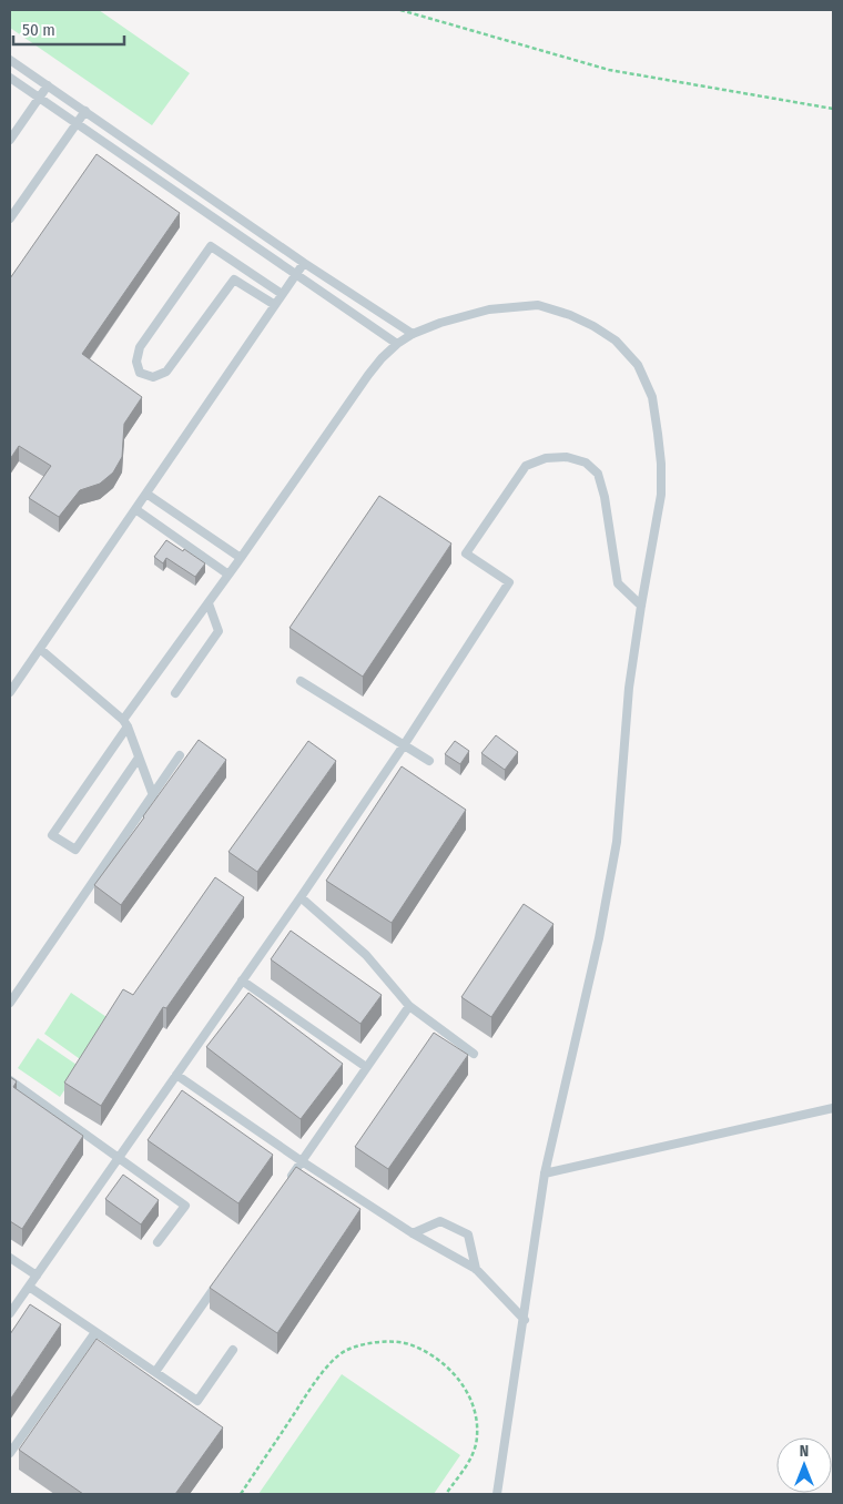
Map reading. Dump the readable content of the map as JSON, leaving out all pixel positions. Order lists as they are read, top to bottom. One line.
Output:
{"scale_bar":"50 m","north":"top"}
